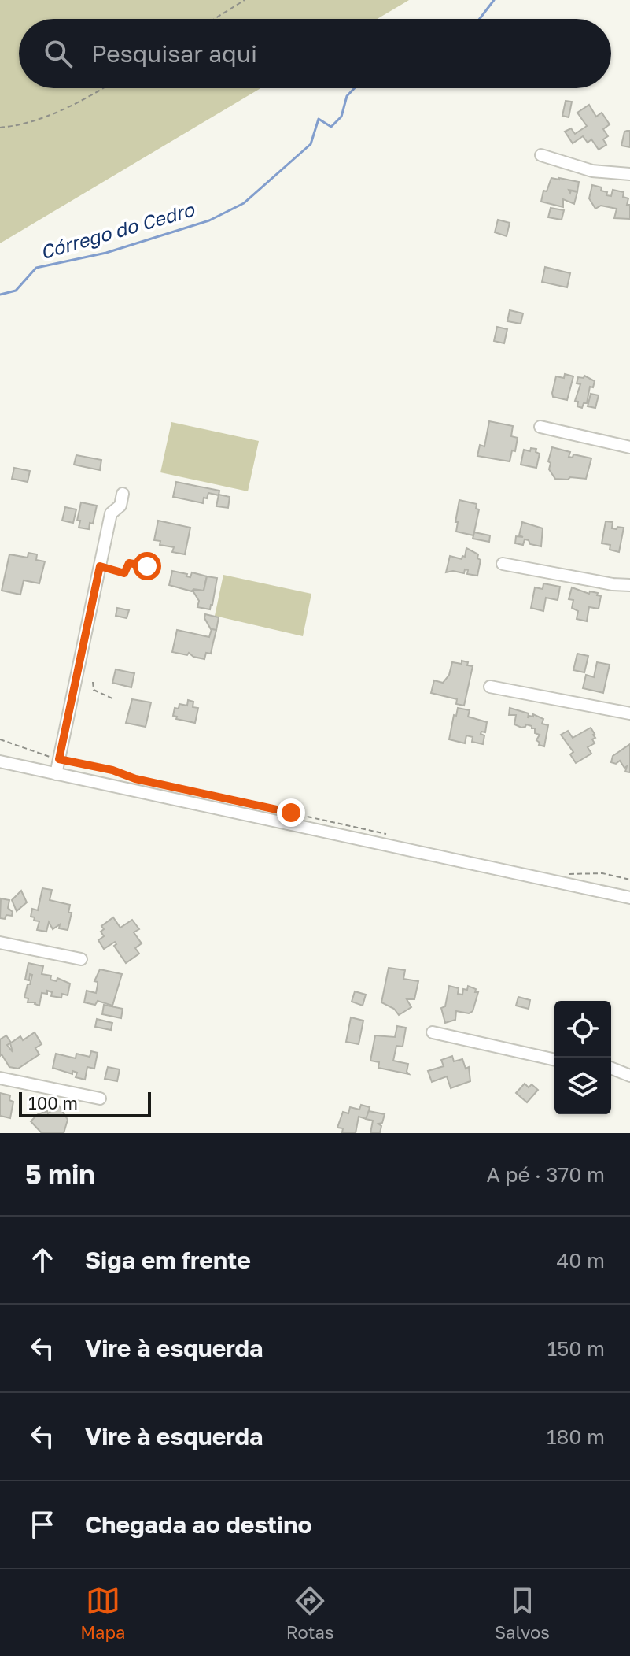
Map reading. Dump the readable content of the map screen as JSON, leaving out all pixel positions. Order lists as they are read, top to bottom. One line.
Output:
{"water":["Córrego do Cedro"],"scale_bar":"100 m","page":{"search":"Pesquisar aqui","scale":"100 m","heading":["5 min","A pé · 370 m"],"list":[["Siga em frente","40 m"],["Vire à esquerda","150 m"],["Vire à esquerda","180 m"],"Chegada ao destino"],"nav":["Mapa","Rotas","Salvos"]}}
